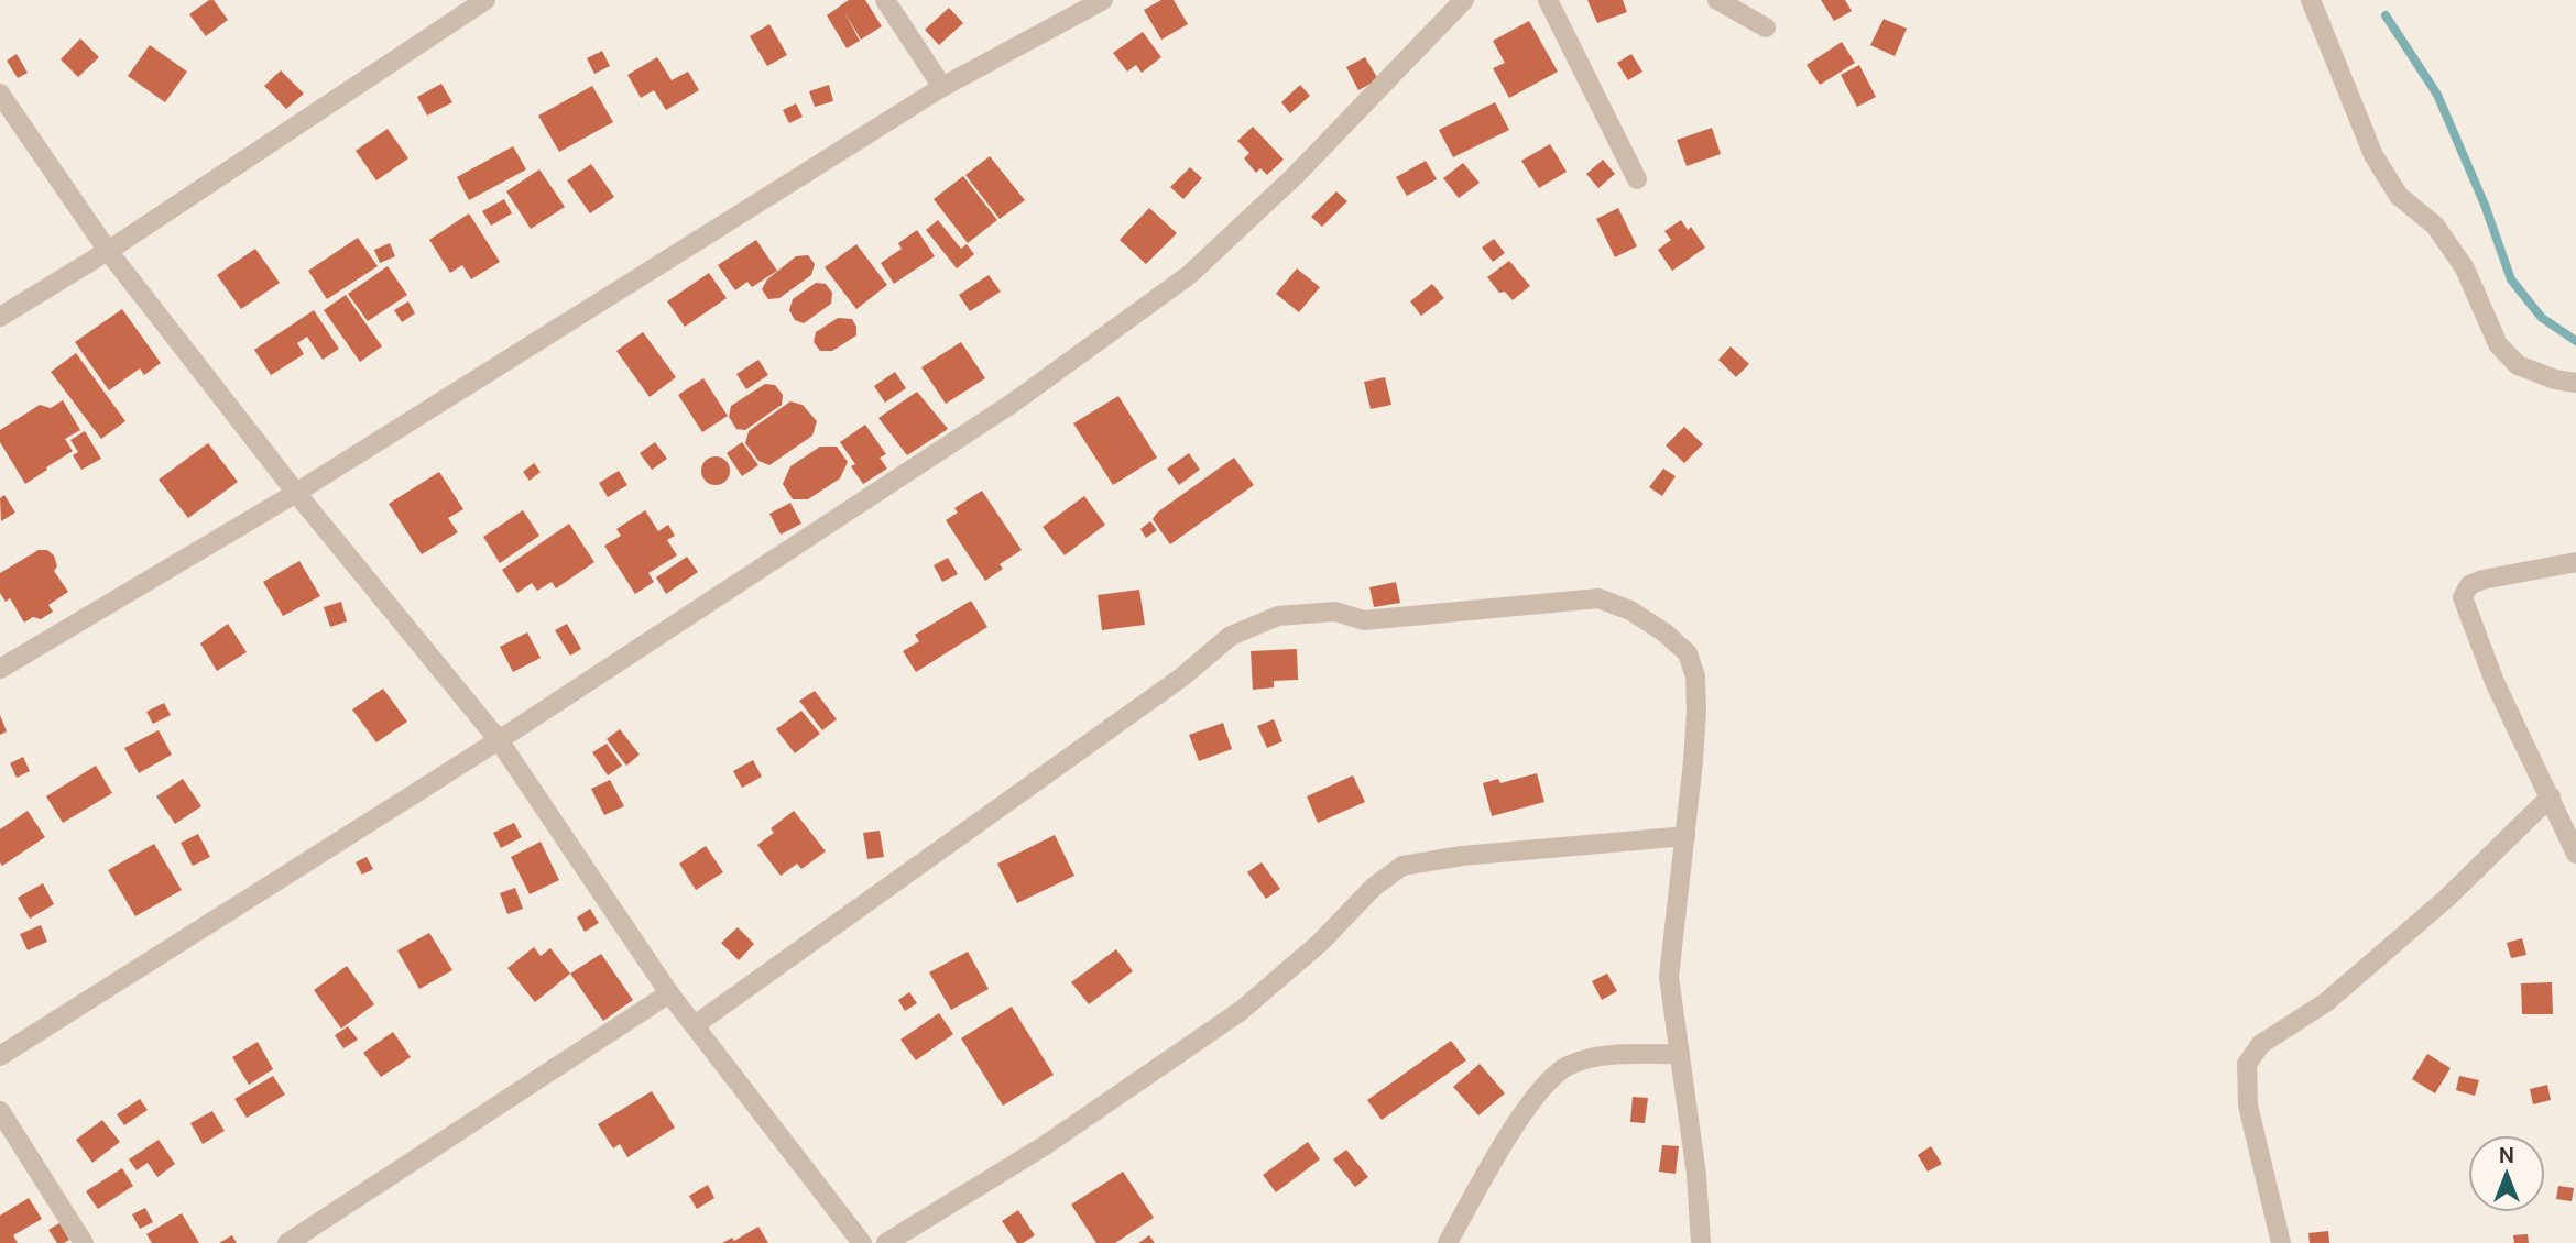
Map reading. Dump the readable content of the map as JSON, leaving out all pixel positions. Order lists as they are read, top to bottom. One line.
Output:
{"north":"top"}
